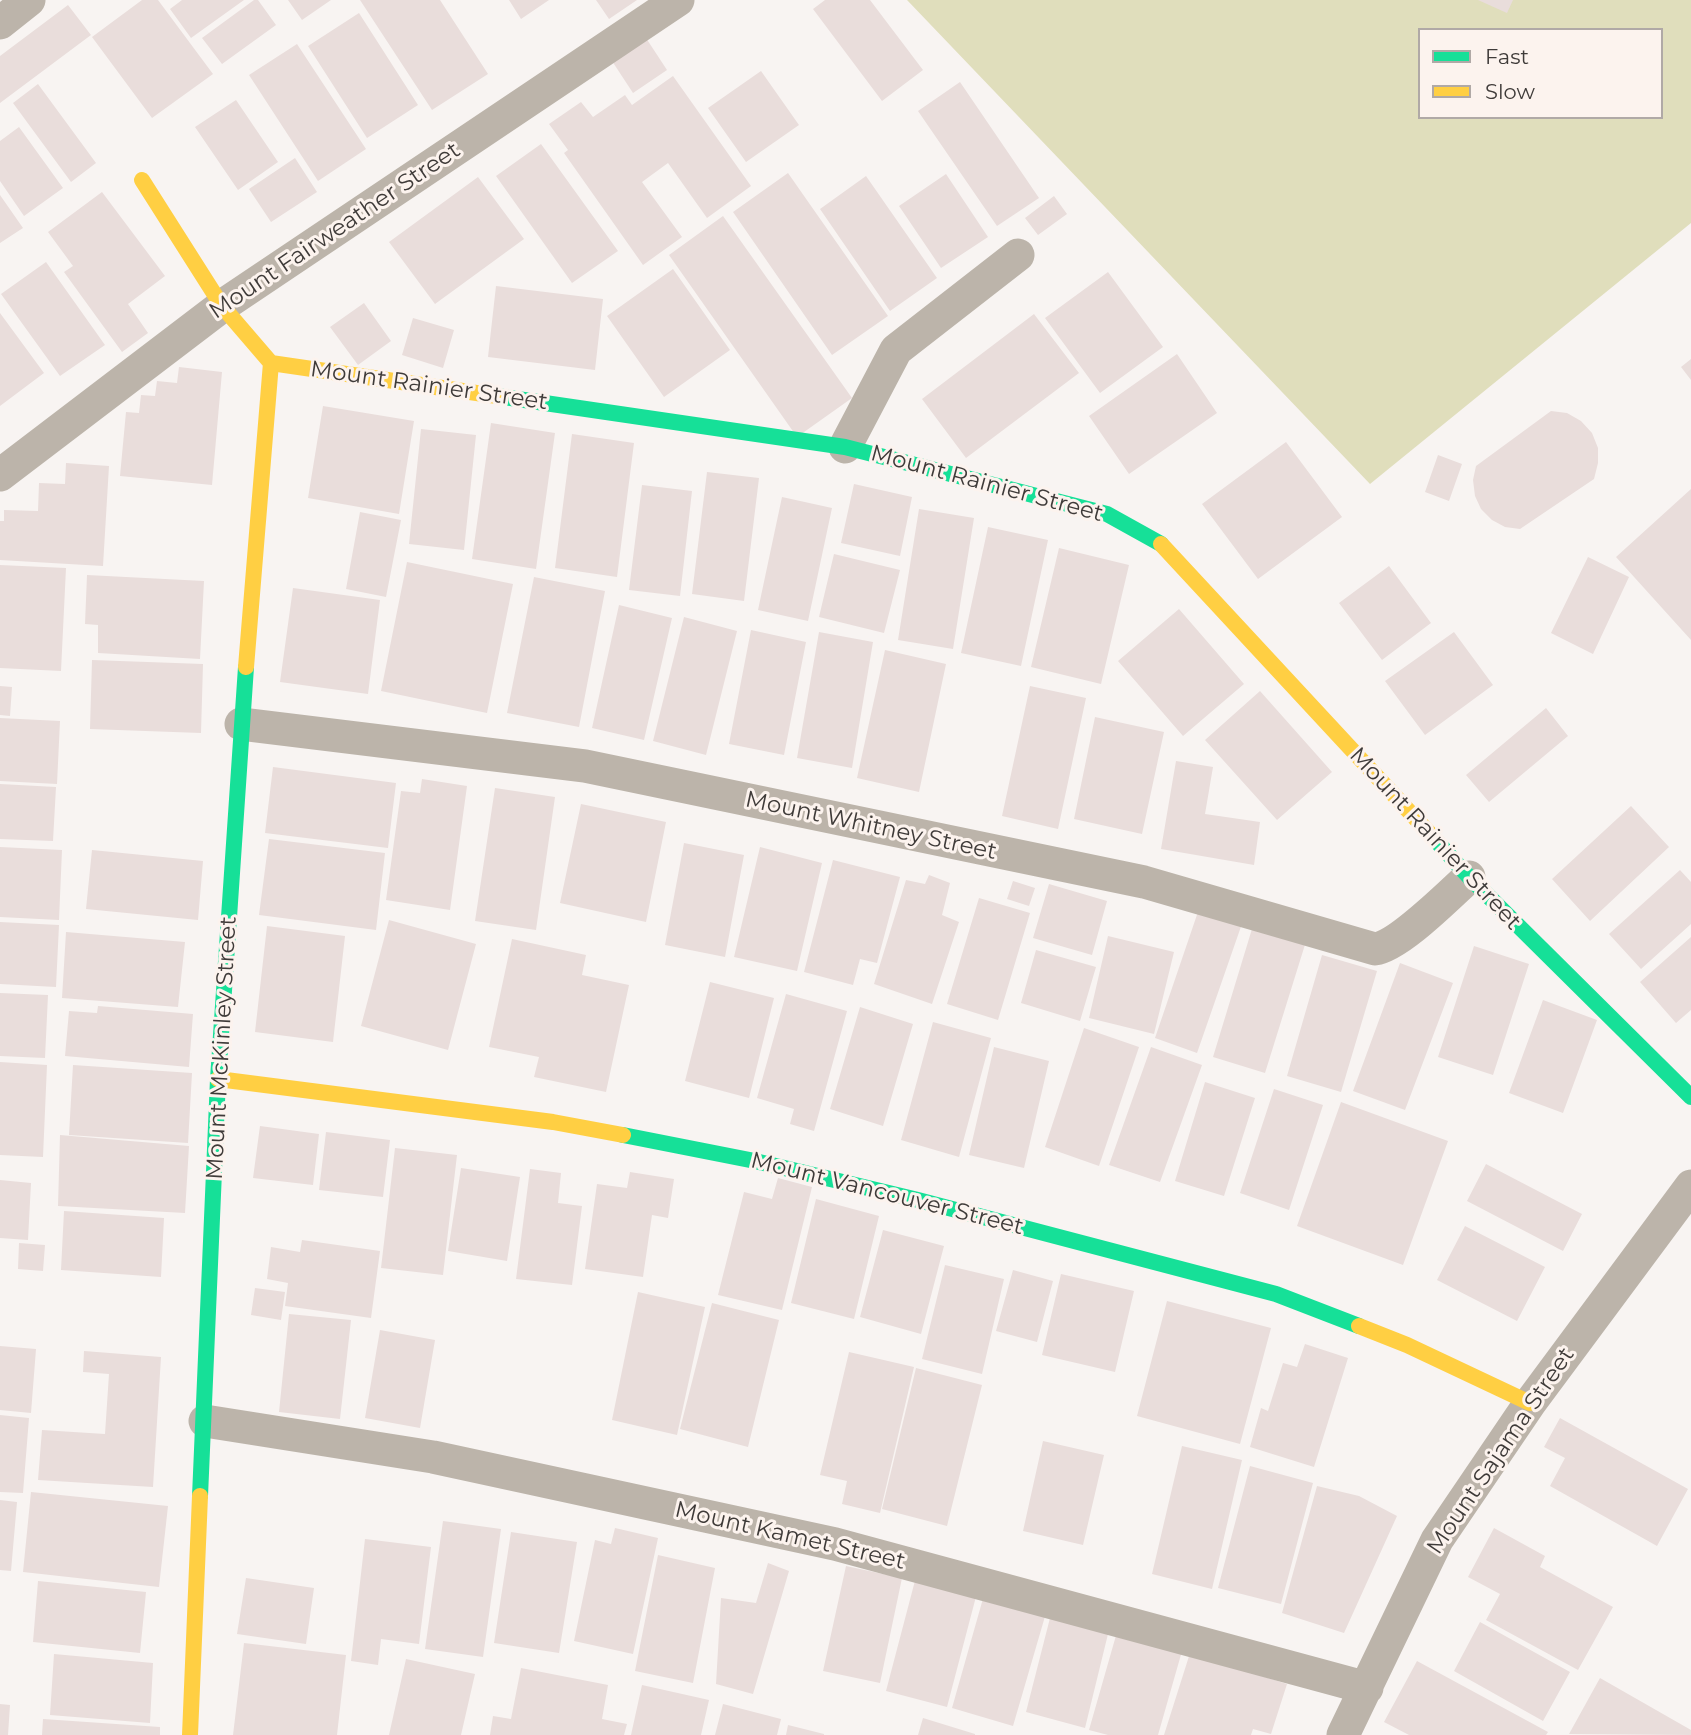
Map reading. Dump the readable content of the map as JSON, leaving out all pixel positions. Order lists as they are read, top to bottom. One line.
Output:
{"streets":{"street":["Mount Fairweather Street","Mount Rainier Street","Mount Whitney Street","Mount McKinley Street","Mount Vancouver Street","Mount Sajama Street","Mount Kamet Street"]},"crossings":[["Mount Rainier Street","Mount Whitney Street"],["Mount Rainier Street","Mount McKinley Street"],["Mount Whitney Street","Mount McKinley Street"],["Mount McKinley Street","Mount Vancouver Street"],["Mount McKinley Street","Mount Kamet Street"],["Mount Vancouver Street","Mount Sajama Street"],["Mount Sajama Street","Mount Kamet Street"]],"legend":["Fast","Slow"]}
